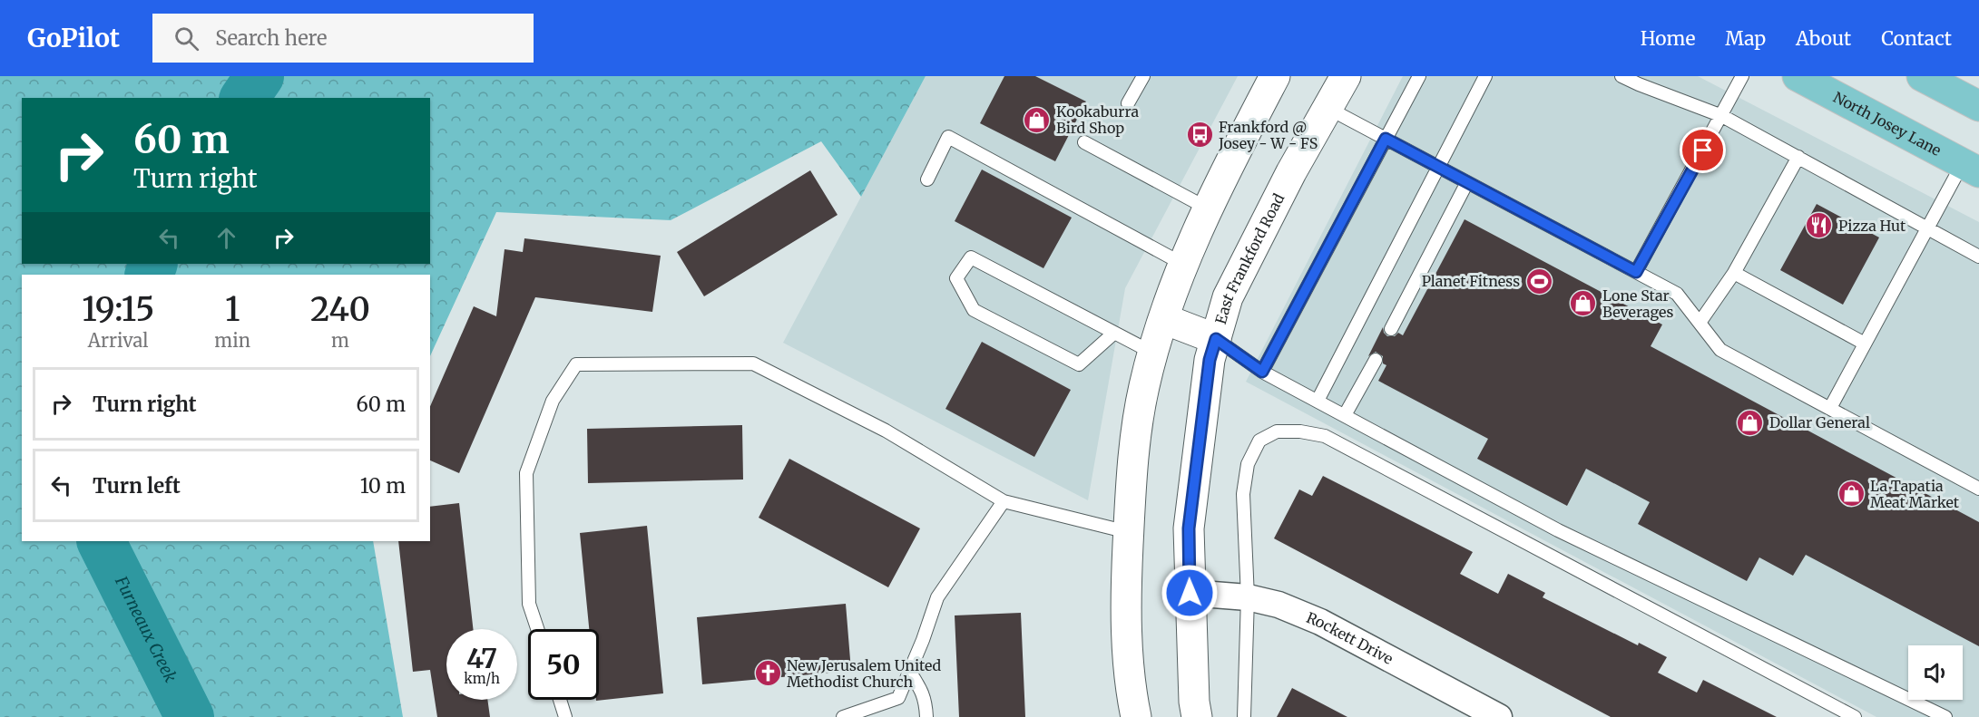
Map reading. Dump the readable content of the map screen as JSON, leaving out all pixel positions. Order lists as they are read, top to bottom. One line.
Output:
{"streets":{"main road":["North Josey Lane","East Frankford Road"],"street":["Rockett Drive"]},"crossings":[["East Frankford Road","Rockett Drive"]],"water":["Furneaux Creek"],"places":{"shop":["Kookaburra Bird Shop","Lone Star Beverages","Dollar General","La Tapatia Meat Market"],"bus stop":["Frankford @ Josey - W - FS"],"restaurant":["Pizza Hut"],"sports":["Planet Fitness"],"church":["New Jerusalem United Methodist Church"]},"page":{"header":"GoPilot","search":"Search here","nav":["Home","Map","About","Contact"],"turn":["60 m","Turn right"],"eta":["19:15","Arrival","1","min","240","m"],"list":[{"name":"Turn right","value":"60 m"},{"name":"Turn left","value":"10 m"}],"speed":"47 km/h","limit":"50"}}
